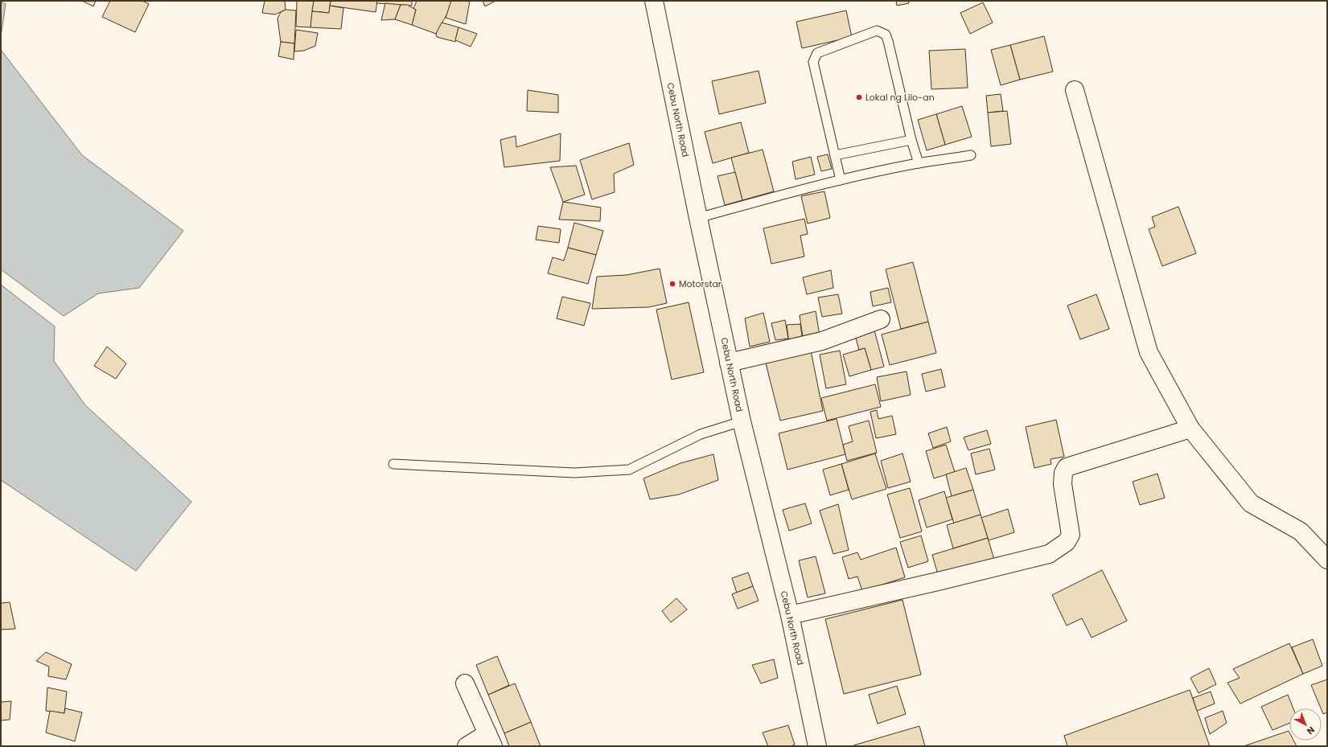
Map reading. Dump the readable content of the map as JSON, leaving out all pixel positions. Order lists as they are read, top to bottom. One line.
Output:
{"streets":{"street":["Cebu North Road"]},"places":["Lokal ng Lilo-an","Motorstar"],"north":"bottom right"}
